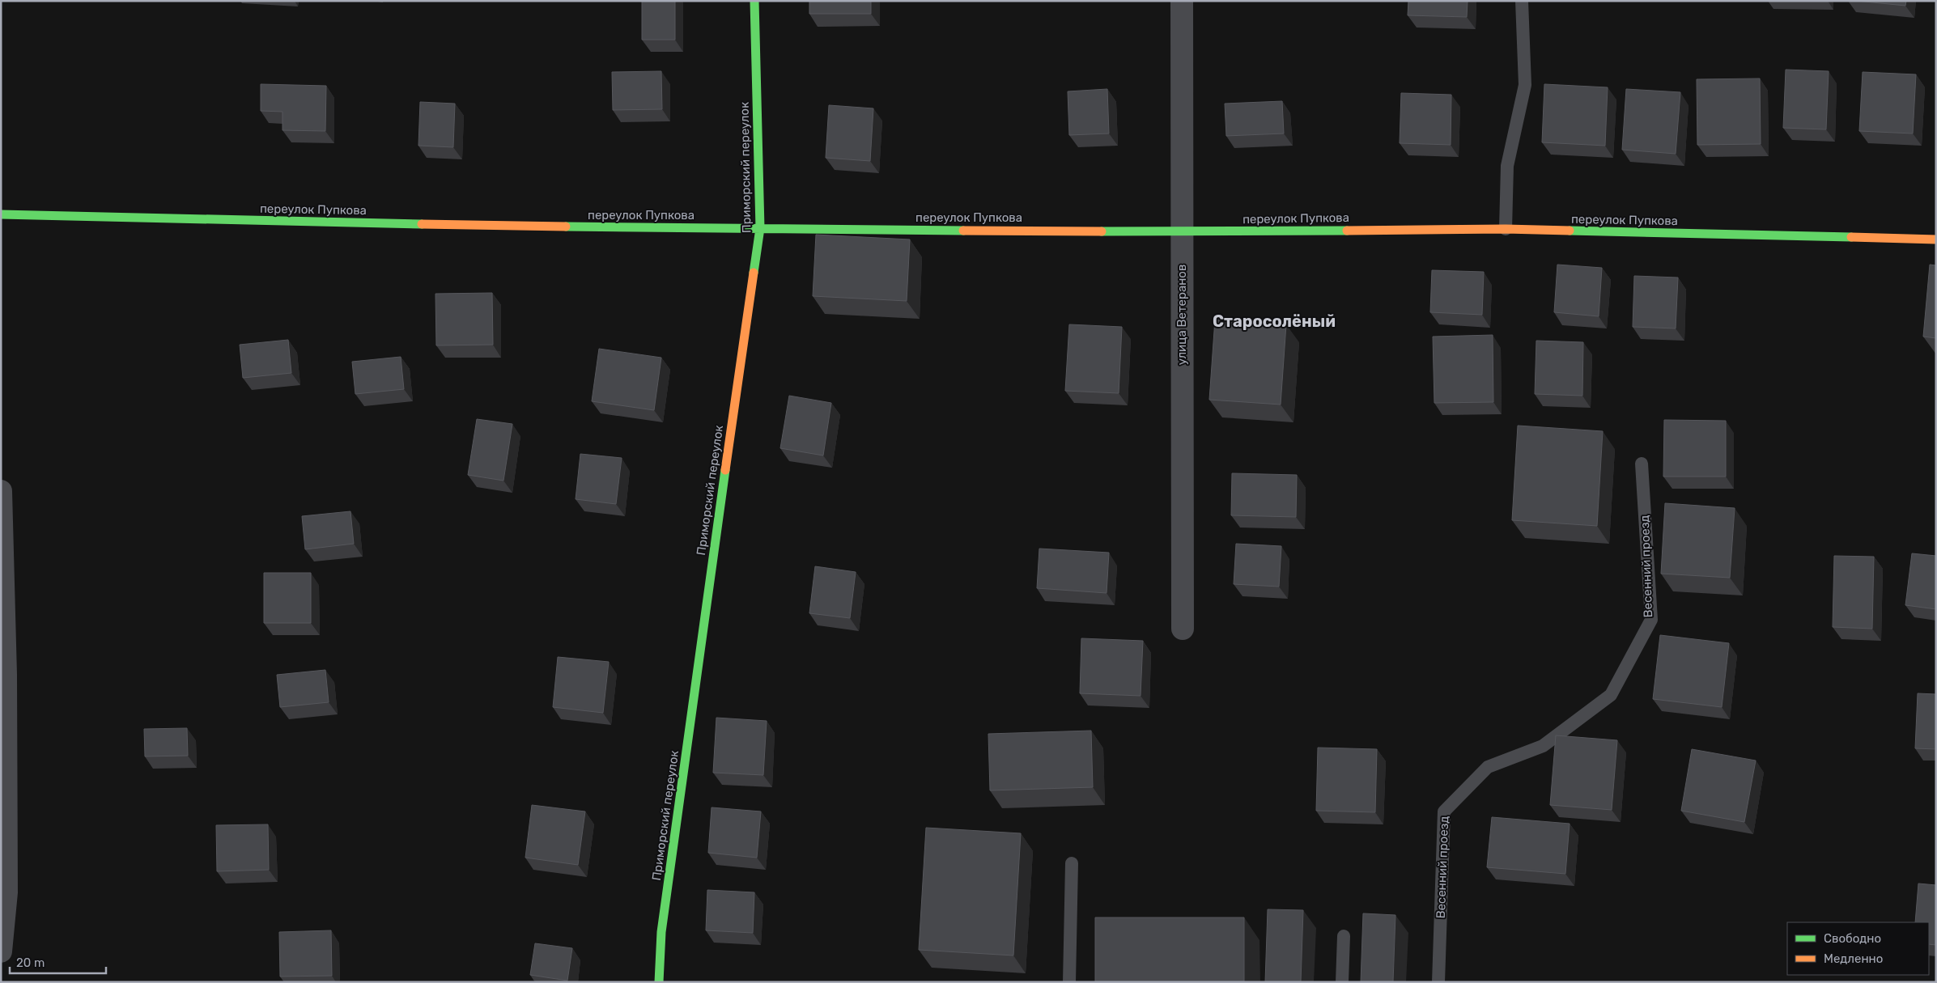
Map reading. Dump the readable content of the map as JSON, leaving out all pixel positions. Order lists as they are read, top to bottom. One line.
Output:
{"streets":{"street":["Приморский переулок","переулок Пупкова","улица Ветеранов"],"lane":["Весенний проезд"]},"crossings":[["Приморский переулок","переулок Пупкова"],["переулок Пупкова","улица Ветеранов"]],"districts":["Староcолёный"],"legend":["Свободно","Медленно"],"scale_bar":"20 m"}
